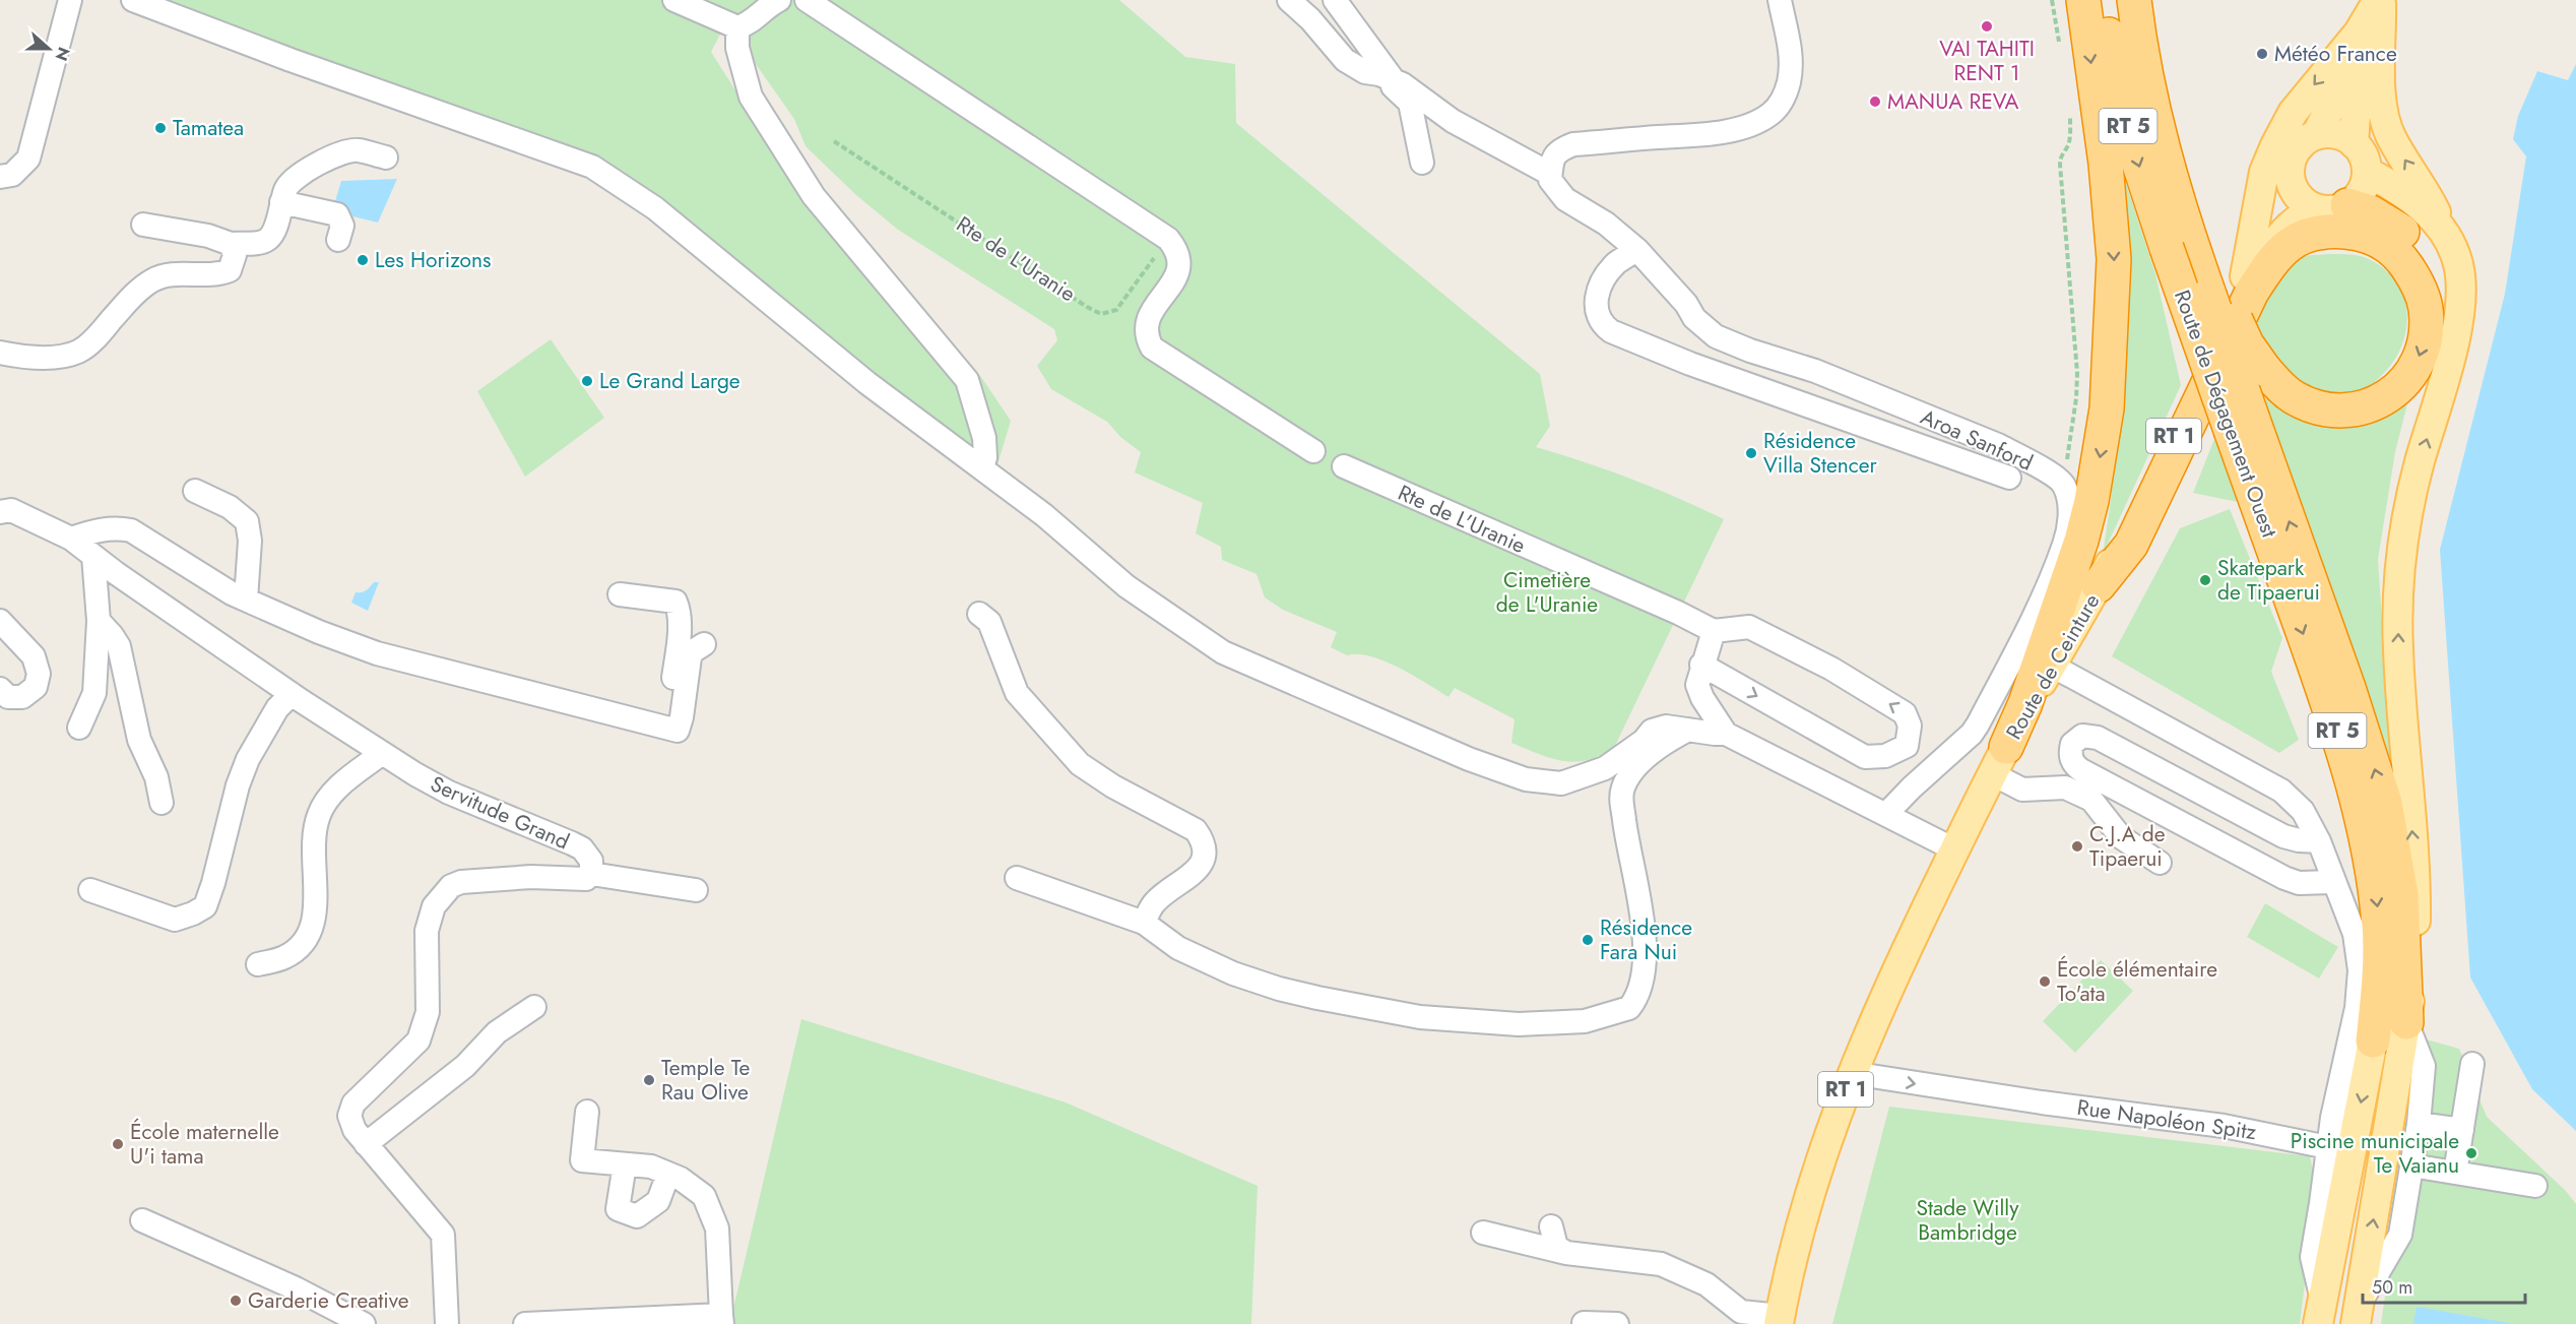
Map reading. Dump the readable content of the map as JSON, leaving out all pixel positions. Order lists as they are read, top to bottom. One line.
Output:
{"streets":{"highway":["RT 5","Route de Dégagement Ouest"],"main road":["RT 1","Route de Ceinture"],"street":["Rte de L'Uranie","Aroa Sanford","Servitude Grand","Rue Napoléon Spitz"]},"crossings":[["RT 5","Route de Dégagement Ouest"],["RT 5","RT 1"],["Route de Dégagement Ouest","RT 1"],["RT 1","Route de Ceinture"],["RT 1","Rue Napoléon Spitz"]],"one_way":["Rue Napoléon Spitz"],"parks":["Cimetière de L'Uranie","Stade Willy Bambridge"],"places":["VAI TAHITI RENT 1","Météo France","MANUA REVA","Tamatea","Les Horizons","Le Grand Large","Résidence Villa Stencer","Skatepark de Tipaerui","C.J.A de Tipaerui","Résidence Fara Nui","École élémentaire To'ata","Temple Te Rau Olive","École maternelle U'i tama","Piscine municipale Te Vaianu","Garderie Creative"],"scale_bar":"50 m","north":"right"}
